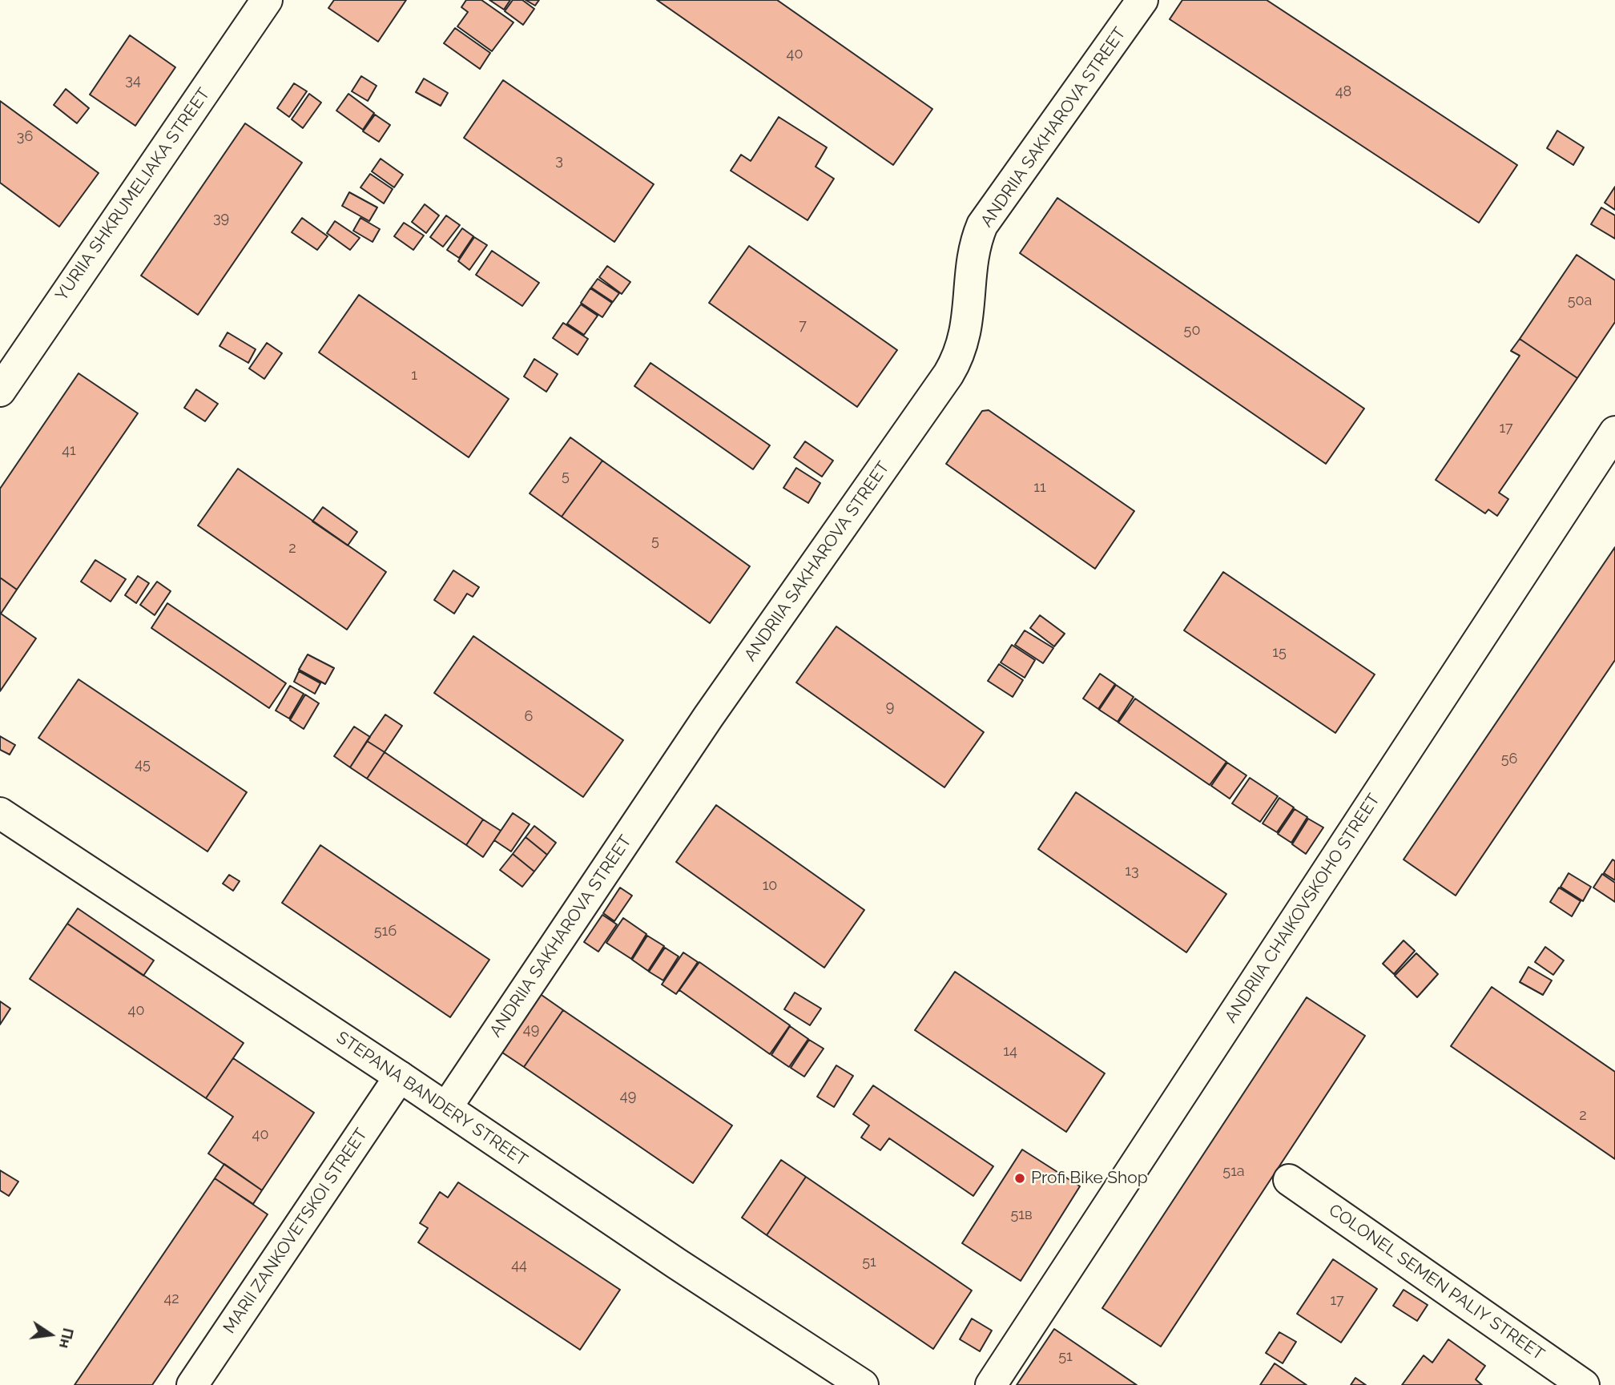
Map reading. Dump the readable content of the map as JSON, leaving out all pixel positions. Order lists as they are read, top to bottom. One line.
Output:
{"streets":{"street":["ANDRIIA SAKHAROVA STREET","YURIIA SHKRUMELIAKA STREET","ANDRIIA CHAIKOVSKOHO STREET","STEPANA BANDERY STREET","MARII ZANKOVETSKOI STREET","COLONEL SEMEN PALIY STREET"]},"crossings":[["ANDRIIA SAKHAROVA STREET","STEPANA BANDERY STREET"],["STEPANA BANDERY STREET","MARII ZANKOVETSKOI STREET"]],"places":["Profi Bike Shop"],"house_numbers":["40","34","48","36","3","39","50а","7","50","1","17","41","5","11","5","2","15","9","6","56","45","13","10","51б","40","49","14","49","2","40","51а","51в","51","44","42","17","51"],"north":"right"}
